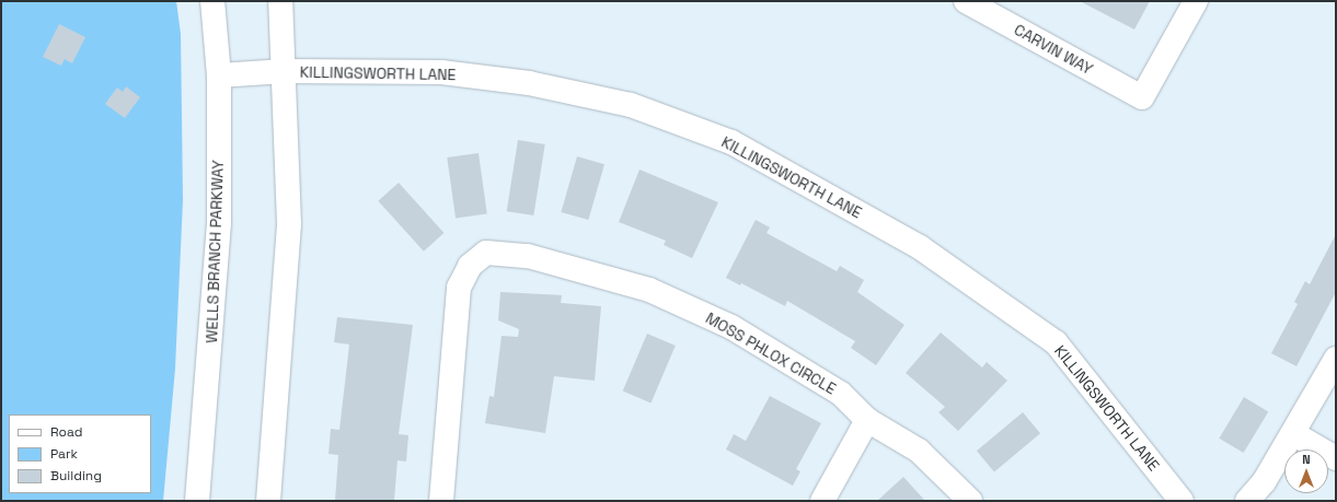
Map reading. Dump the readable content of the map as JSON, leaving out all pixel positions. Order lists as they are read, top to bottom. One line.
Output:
{"streets":{"street":["CARVIN WAY","KILLINGSWORTH LANE","WELLS BRANCH PARKWAY","MOSS PHLOX CIRCLE"]},"crossings":[["KILLINGSWORTH LANE","WELLS BRANCH PARKWAY"]],"legend":["Road","Park","Building"],"north":"top"}
